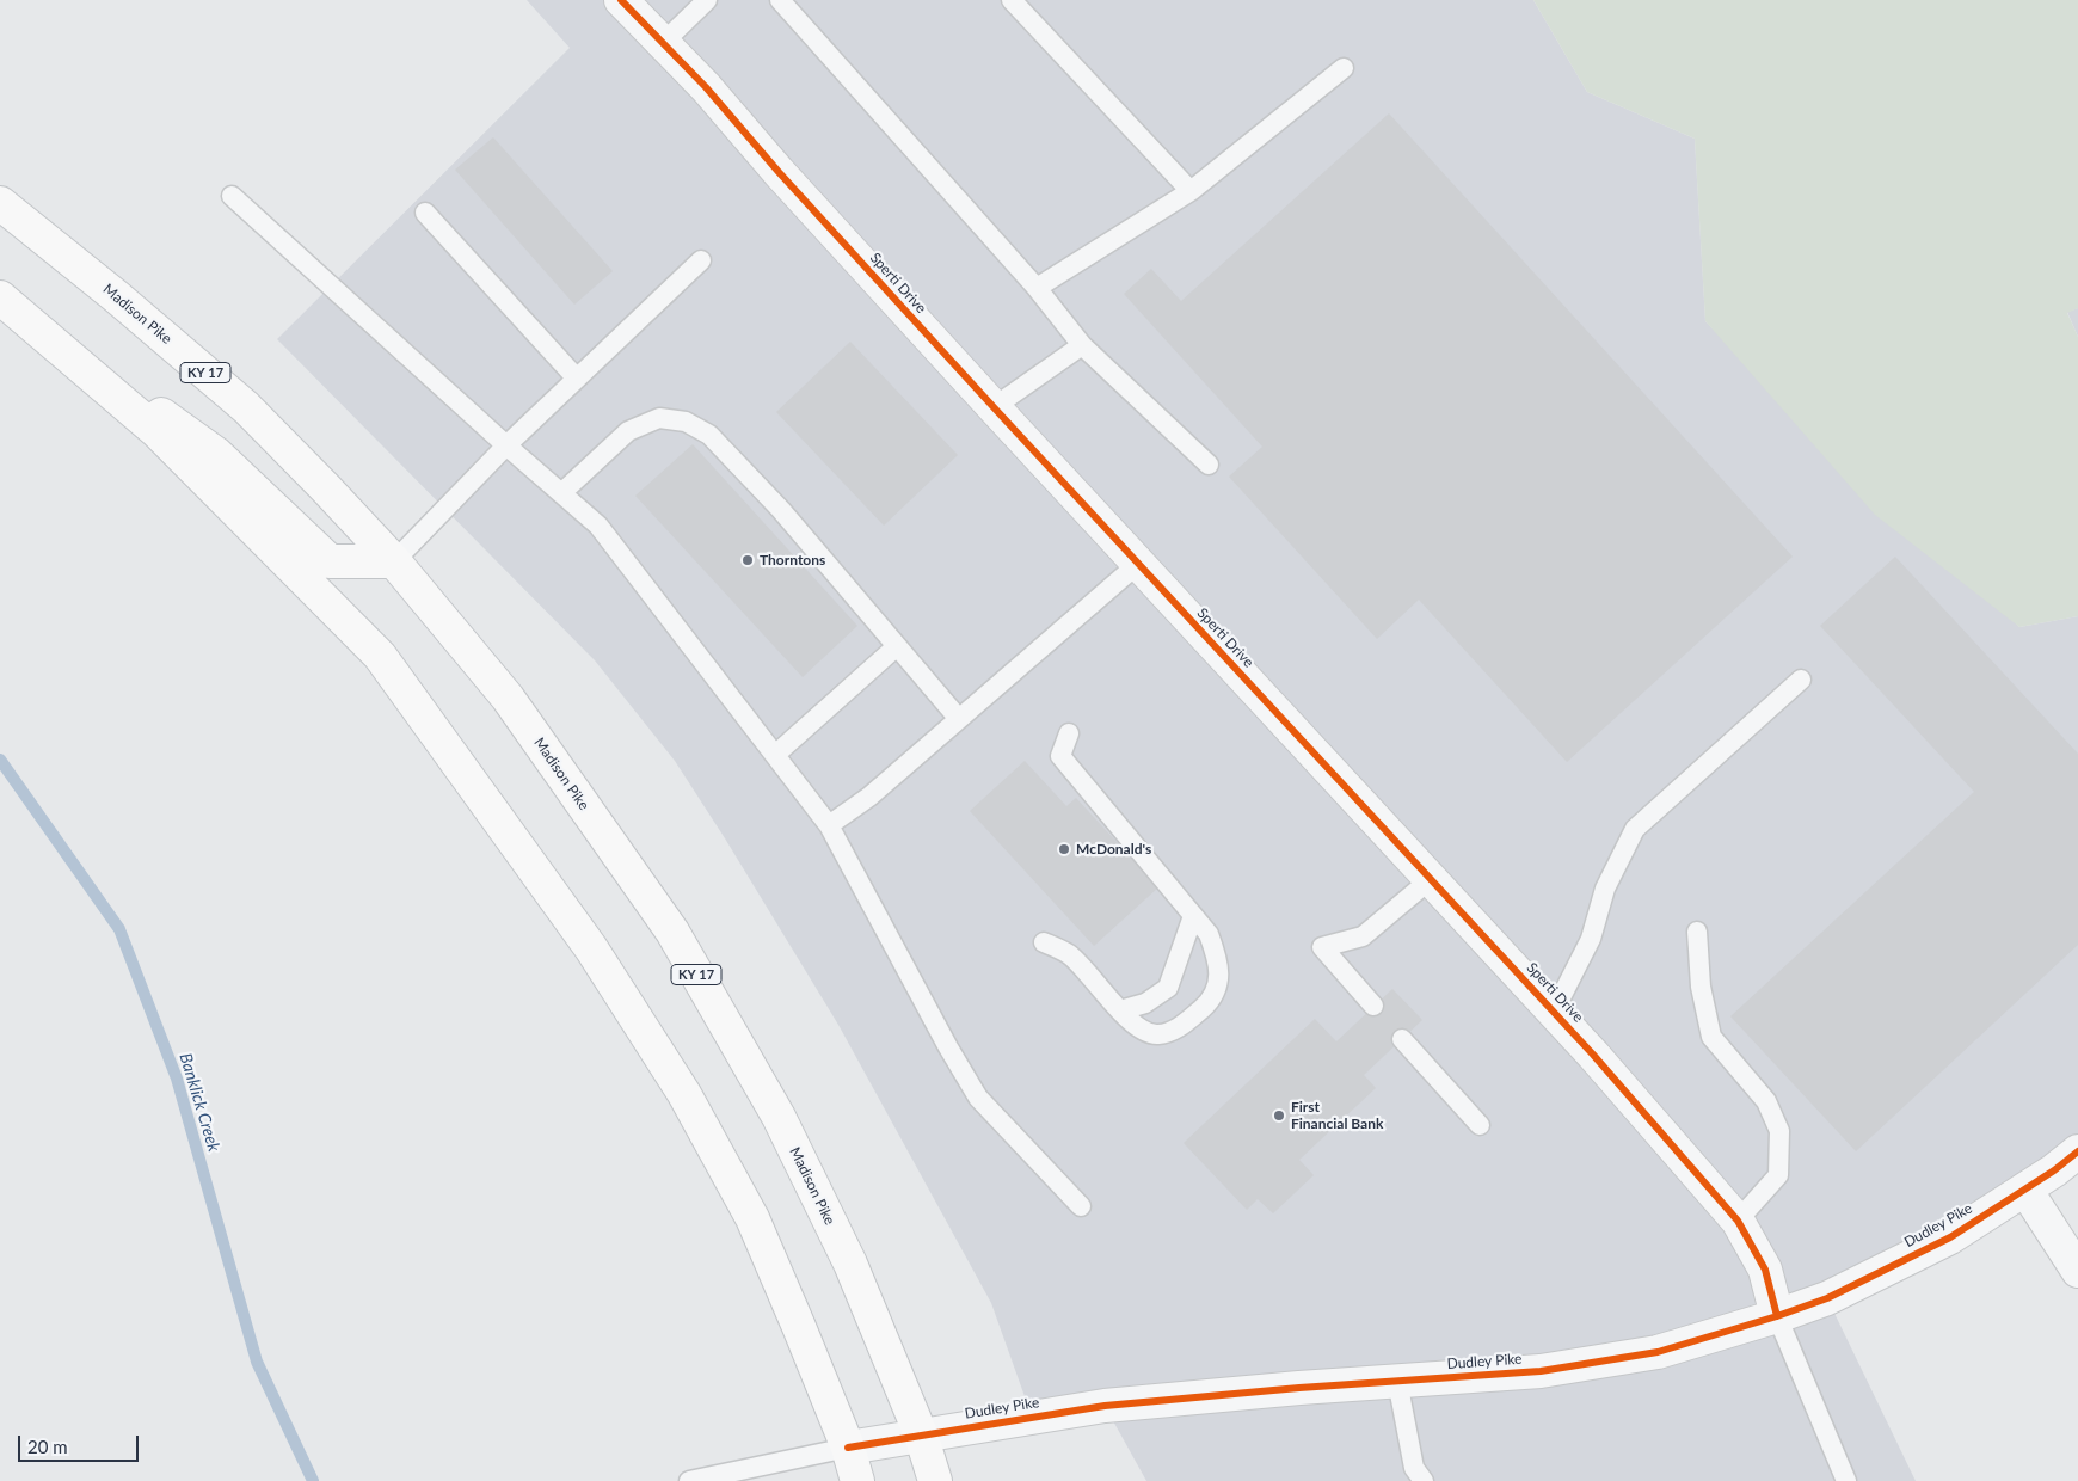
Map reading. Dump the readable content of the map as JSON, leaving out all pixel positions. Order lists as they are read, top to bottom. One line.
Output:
{"streets":{"main road":["Madison Pike","KY 17"],"street":["Sperti Drive","Dudley Pike"]},"crossings":[["Sperti Drive","Dudley Pike"],["Madison Pike","Dudley Pike"]],"water":["Banklick Creek"],"places":["Thorntons","McDonald's","First Financial Bank"],"scale_bar":"20 m"}
